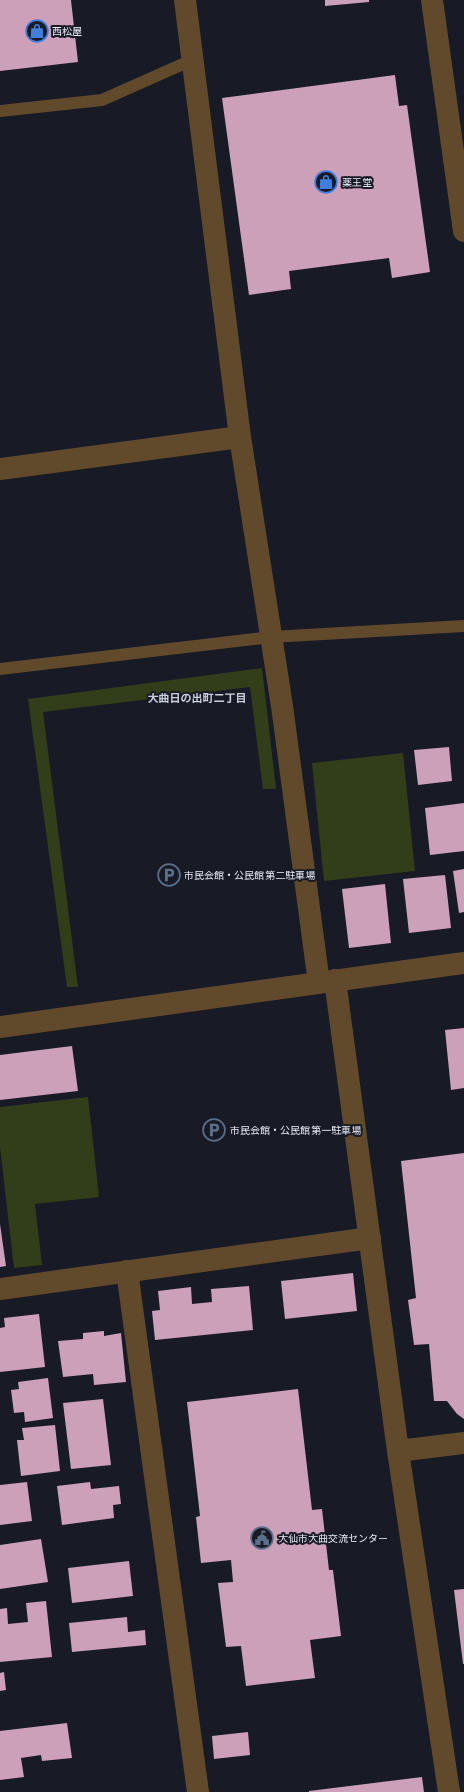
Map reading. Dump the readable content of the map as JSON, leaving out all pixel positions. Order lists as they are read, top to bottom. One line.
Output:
{"districts":["大曲日の出町二丁目"],"places":{"shop":["西松屋","薬王堂"],"parking":["市民会館・公民館 第二駐車場","市民会館・公民館 第一駐車場"],"public building":["大仙市大曲交流センター"]}}
